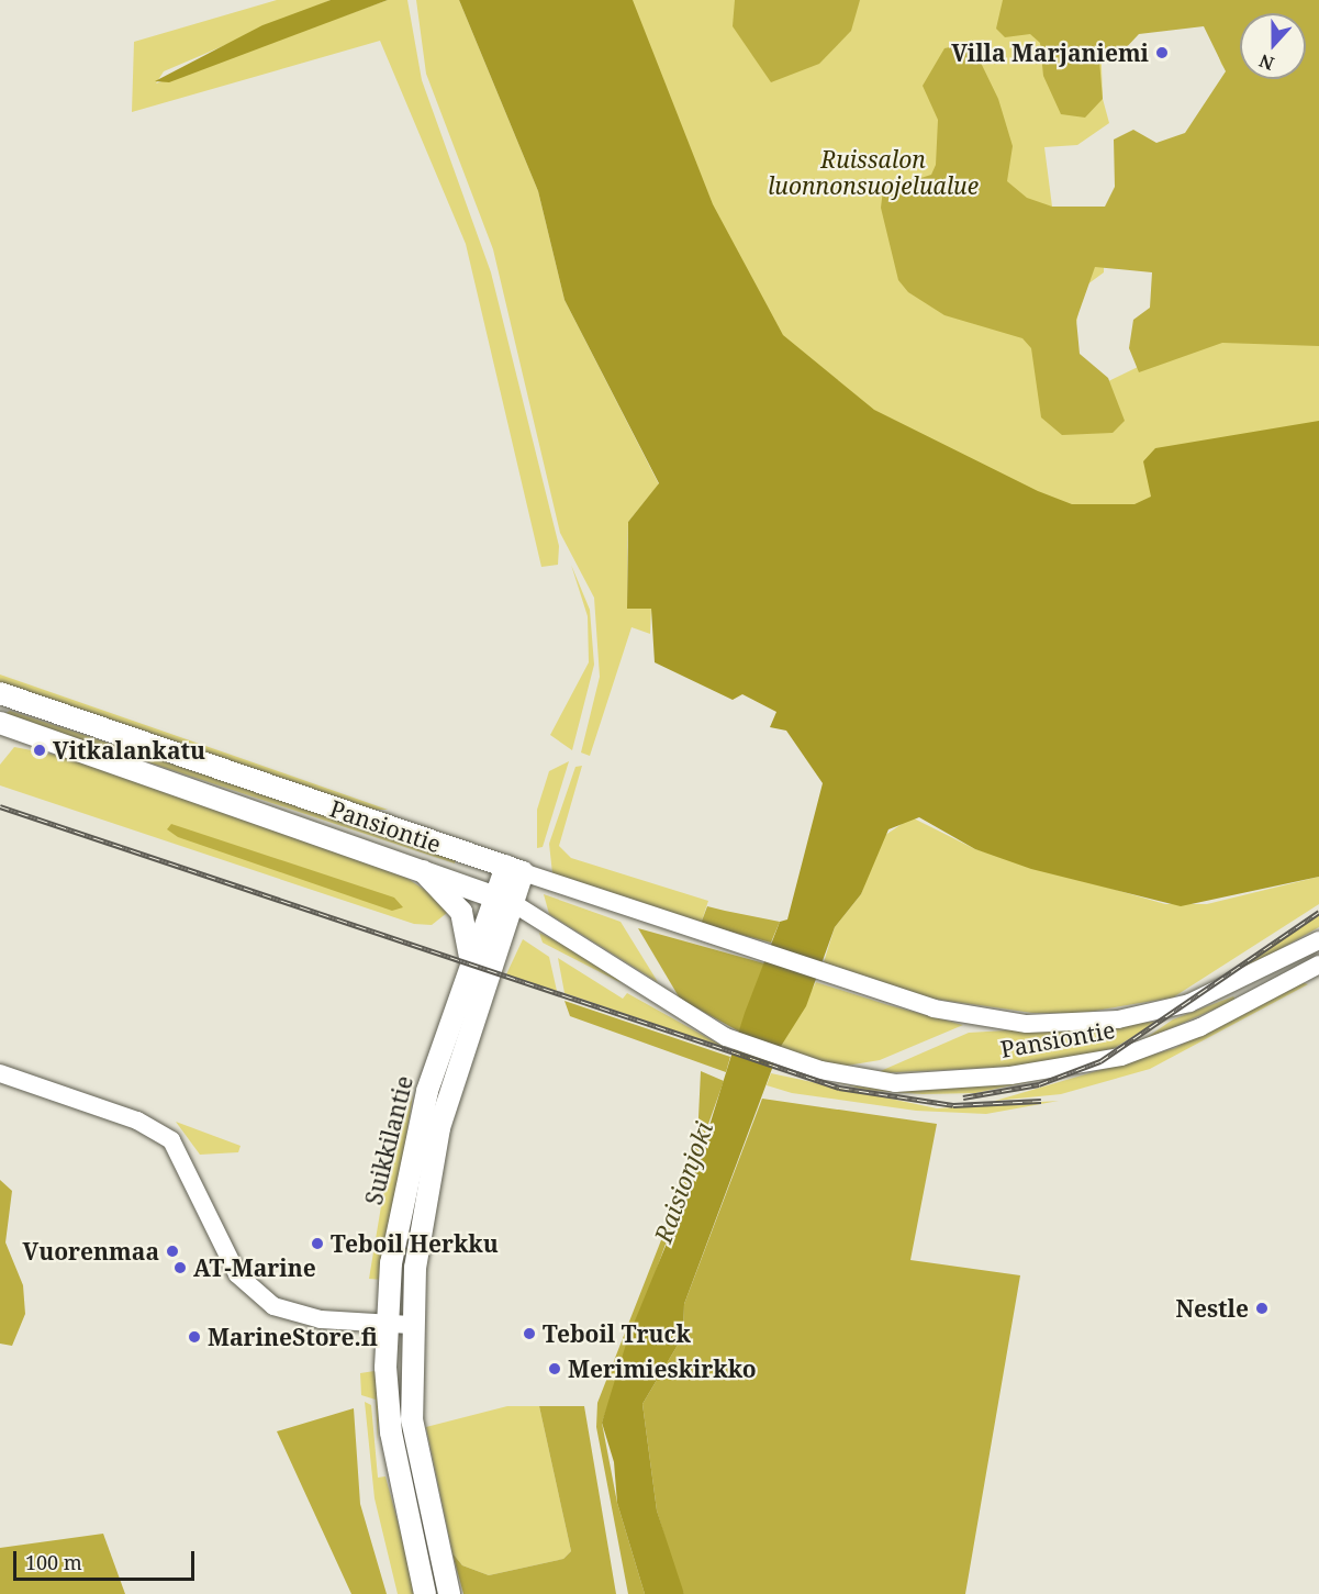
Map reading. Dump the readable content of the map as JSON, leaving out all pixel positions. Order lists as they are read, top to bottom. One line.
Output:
{"streets":{"main road":["Pansiontie","Suikkilantie"]},"crossings":[["Pansiontie","Suikkilantie"]],"water":["Raisionjoki"],"parks":["Ruissalon luonnonsuojelualue"],"places":["Villa Marjaniemi","Vitkalankatu","Teboil Herkku","Vuorenmaa","AT-Marine","Nestle","Teboil Truck","MarineStore.fi","Merimieskirkko"],"scale_bar":"100 m","north":"bottom"}
